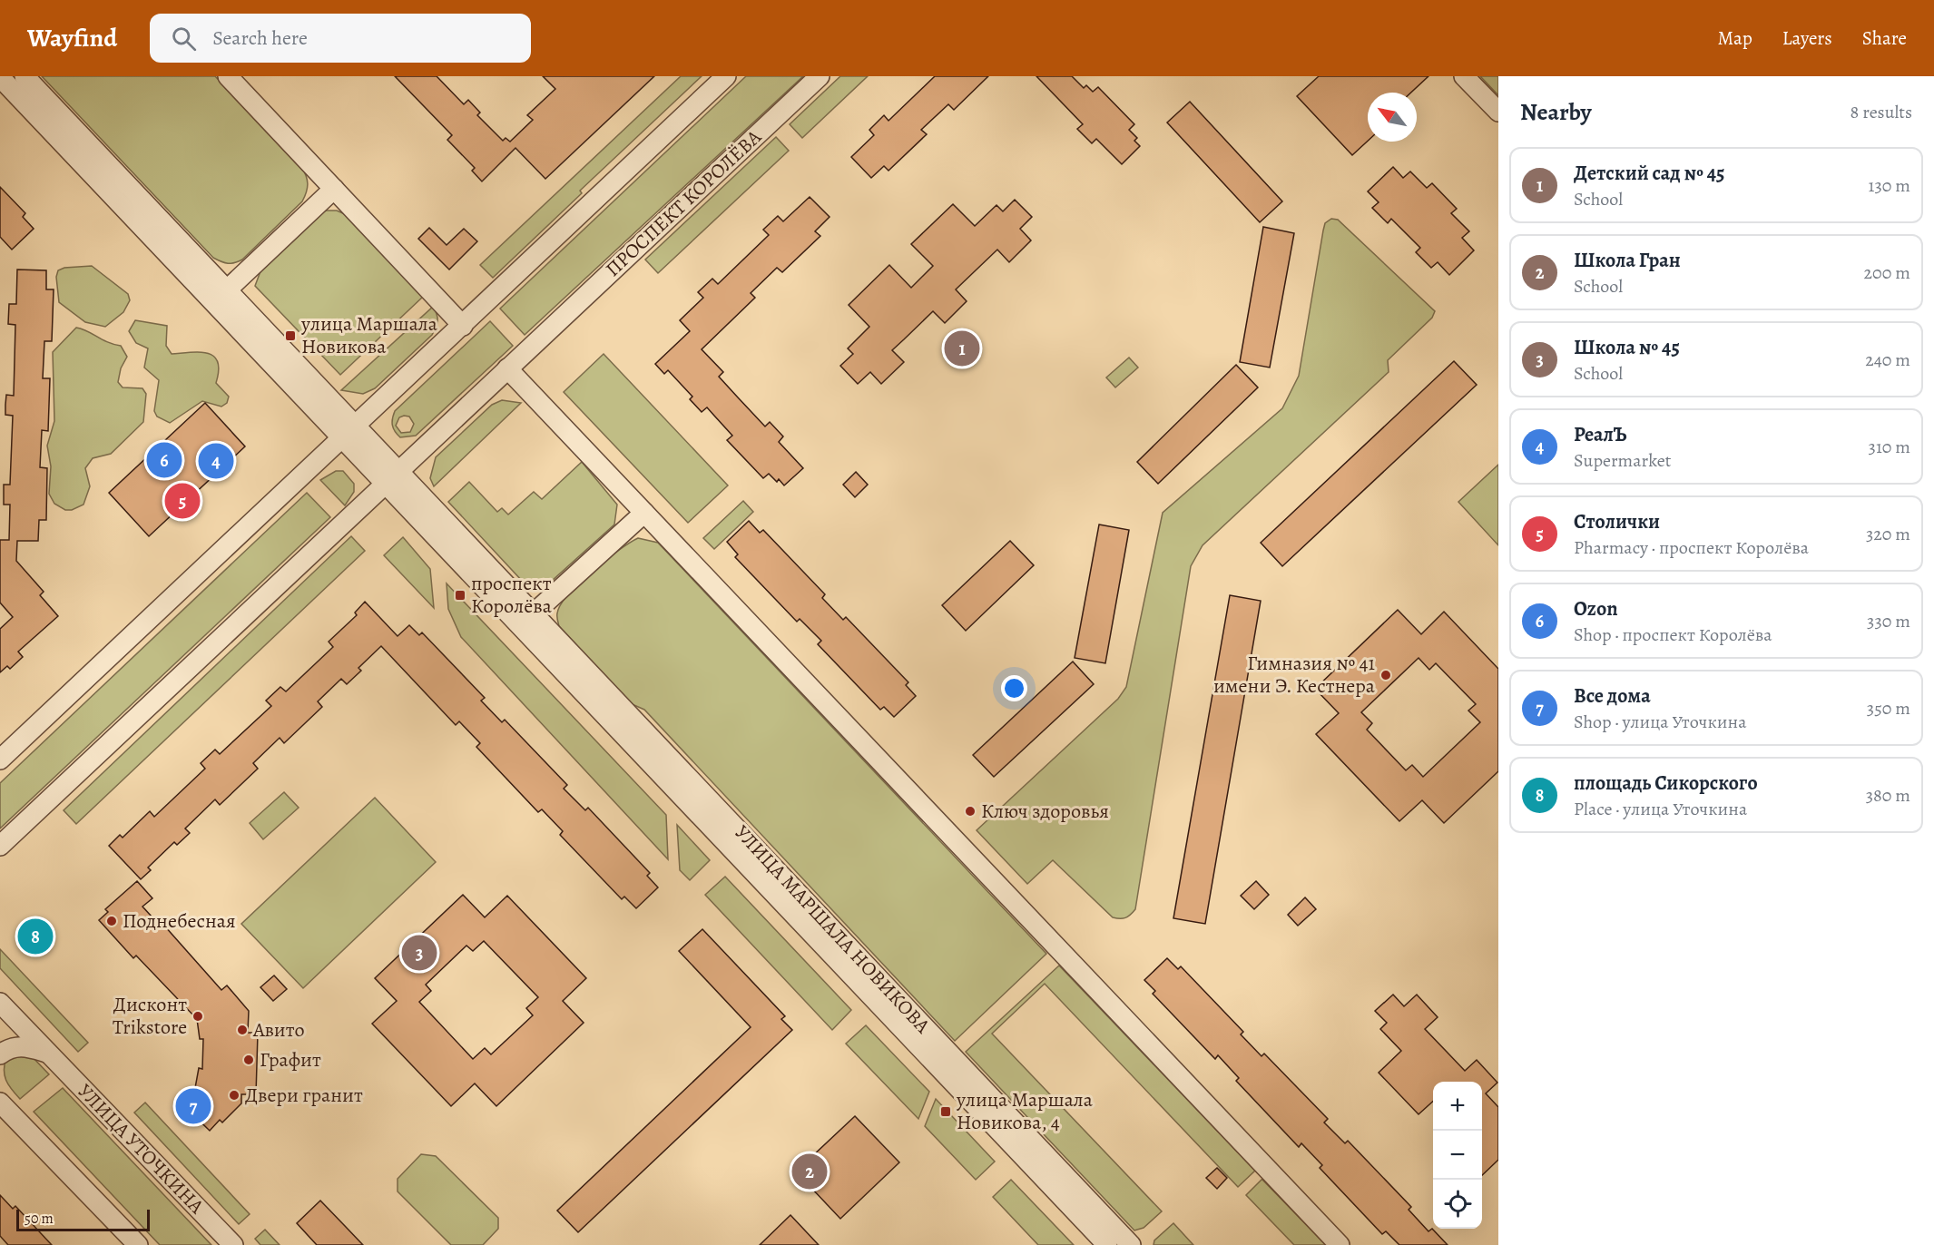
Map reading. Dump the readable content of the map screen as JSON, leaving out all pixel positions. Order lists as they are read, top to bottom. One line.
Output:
{"streets":{"street":["ПРОСПЕКТ КОРОЛЁВА","УЛИЦА МАРШАЛА НОВИКОВА","УЛИЦА УТОЧКИНА"]},"crossings":[["ПРОСПЕКТ КОРОЛЁВА","УЛИЦА МАРШАЛА НОВИКОВА"]],"places":{"transit":["улица Маршала Новикова","проспект Королёва","улица Маршала Новикова, 4"],"other":["Гимназия № 41 имени Э. Кестнера","Ключ здоровья","Поднебесная","Дисконт Trikstore","Авито","Графит","Двери гранит"]},"scale_bar":"50 m","north":"top left","page":{"header":"Wayfind","search":"Search here","nav":["Map","Layers","Share"],"heading":["Nearby","8 results"],"list":[{"mark":"1","name":"Детский сад № 45","note":"School","value":"130 m"},{"mark":"2","name":"Школа Гран","note":"School","value":"200 m"},{"mark":"3","name":"Школа № 45","note":"School","value":"240 m"},{"mark":"4","name":"РеалЪ","note":"Supermarket","value":"310 m"},{"mark":"5","name":"Столички","note":"Pharmacy · проспект Королёва","value":"320 m"},{"mark":"6","name":"Ozon","note":"Shop · проспект Королёва","value":"330 m"},{"mark":"7","name":"Все дома","note":"Shop · улица Уточкина","value":"350 m"},{"mark":"8","name":"площадь Сикорского","note":"Place · улица Уточкина","value":"380 m"}],"pins":["1","6","4","5","8","3","7","2"],"map_buttons":["+","−"],"scale":"50 m"}}
